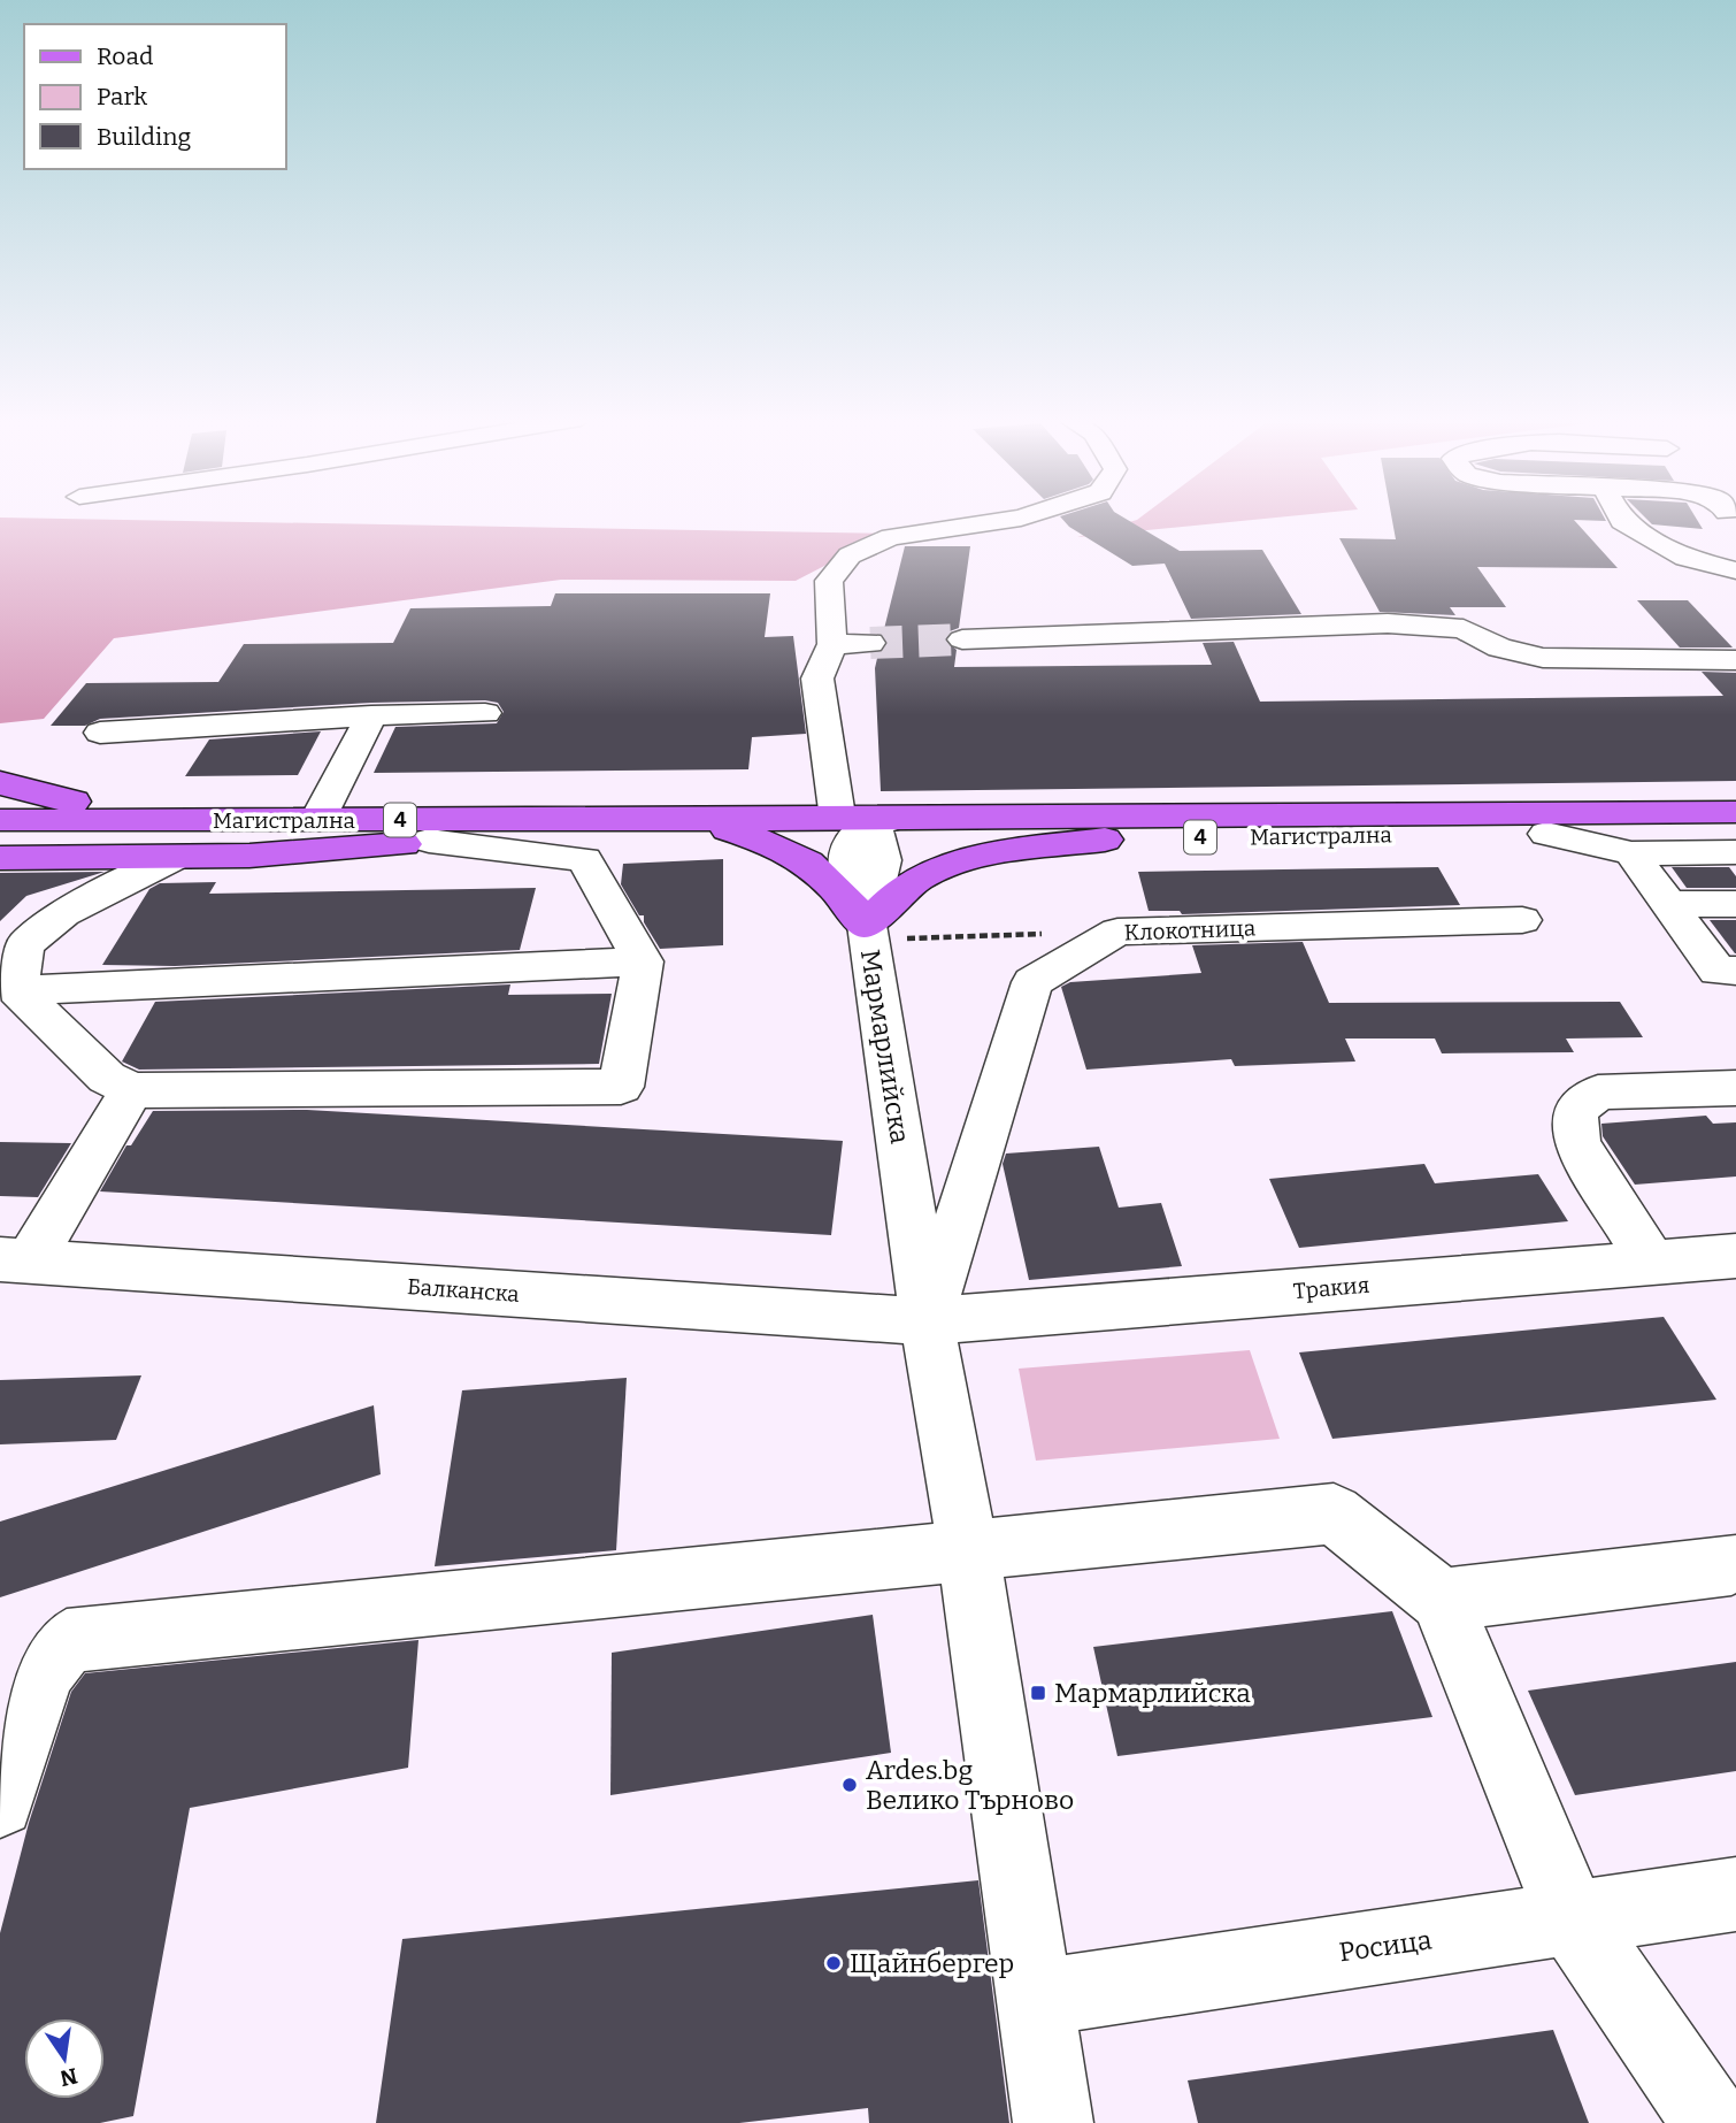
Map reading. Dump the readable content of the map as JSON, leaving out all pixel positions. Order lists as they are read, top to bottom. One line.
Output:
{"streets":{"main road":["Магистрална","4"],"street":["Клокотница","Мармарлийска","Тракия","Балканска","Росица"]},"crossings":[["Магистрална","Мармарлийска"],["Клокотница","Мармарлийска"],["Клокотница","Тракия"],["Клокотница","Балканска"],["Мармарлийска","Тракия"],["Мармарлийска","Балканска"],["Мармарлийска","Росица"],["Тракия","Балканска"]],"places":{"transit":["Мармарлийска"],"other":["Ardes.bg Велико Търново","Щайнбергер"]},"legend":["Road","Park","Building"],"north":"bottom"}
